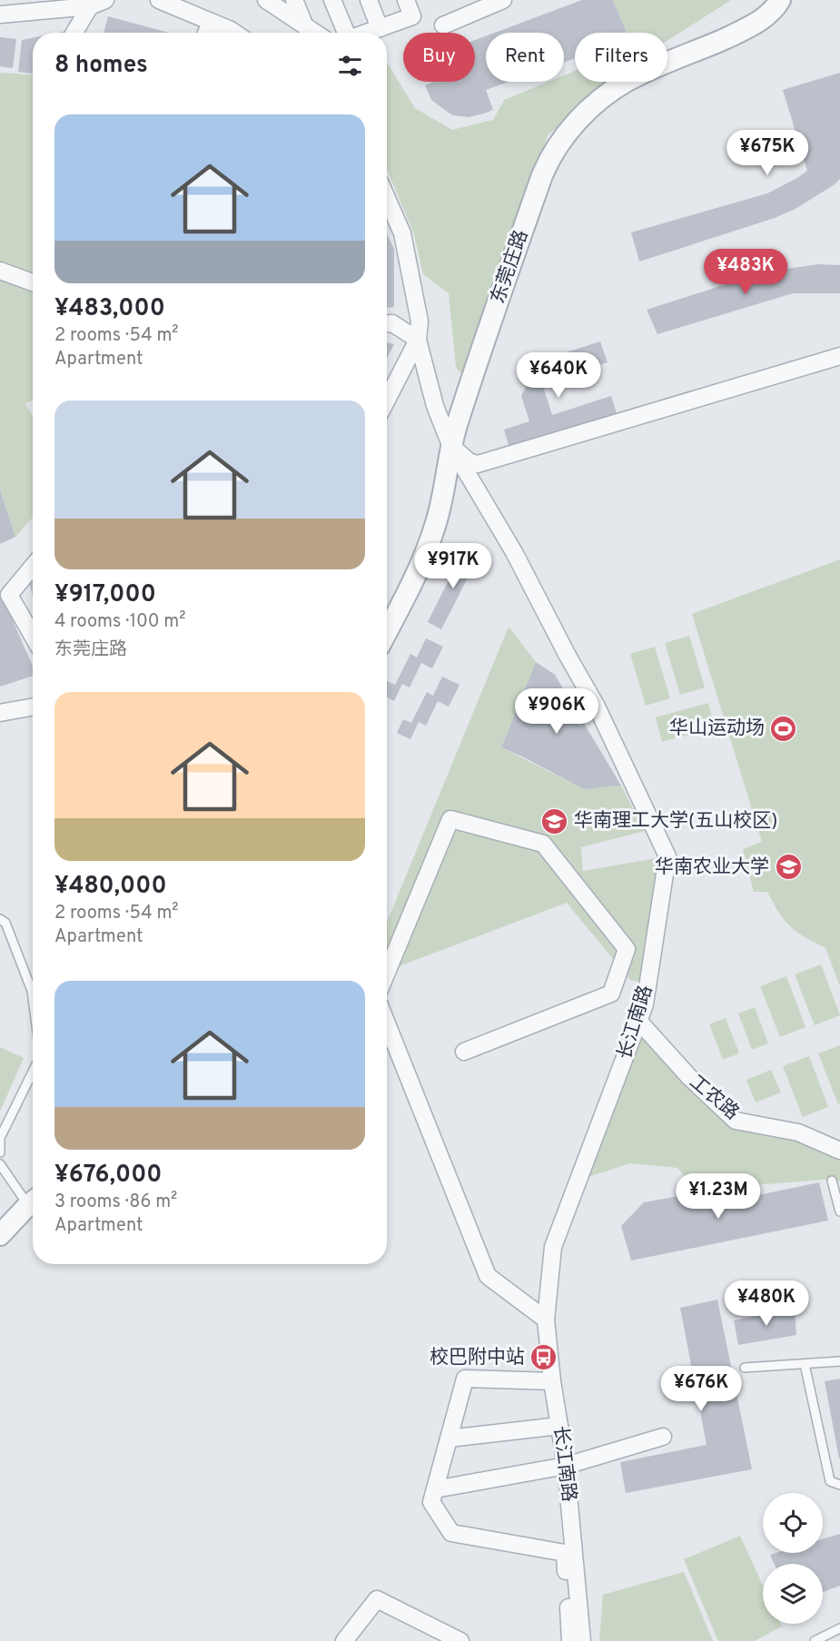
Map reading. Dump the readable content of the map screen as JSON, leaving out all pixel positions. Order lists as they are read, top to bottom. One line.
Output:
{"streets":{"street":["东莞庄路","长江南路","工农路"]},"crossings":[["东莞庄路","长江南路"],["长江南路","工农路"]],"places":{"sports":["华山运动场"],"school or university":["华南理工大学(五山校区)","华南农业大学"],"bus stop":["校巴附中站"]},"page":{"chip":["Buy","Rent","Filters"],"heading":"8 homes","list":[{"name":"¥483,000","note":"2 rooms · 54 m² · Apartment"},{"name":"¥917,000","note":"4 rooms · 100 m² · 东莞庄路"},{"name":"¥480,000","note":"2 rooms · 54 m² · Apartment"},{"name":"¥676,000","note":"3 rooms · 86 m² · Apartment"}],"price":["¥675K","¥483K","¥640K","¥917K","¥906K","¥1.23M","¥480K","¥676K"]}}
